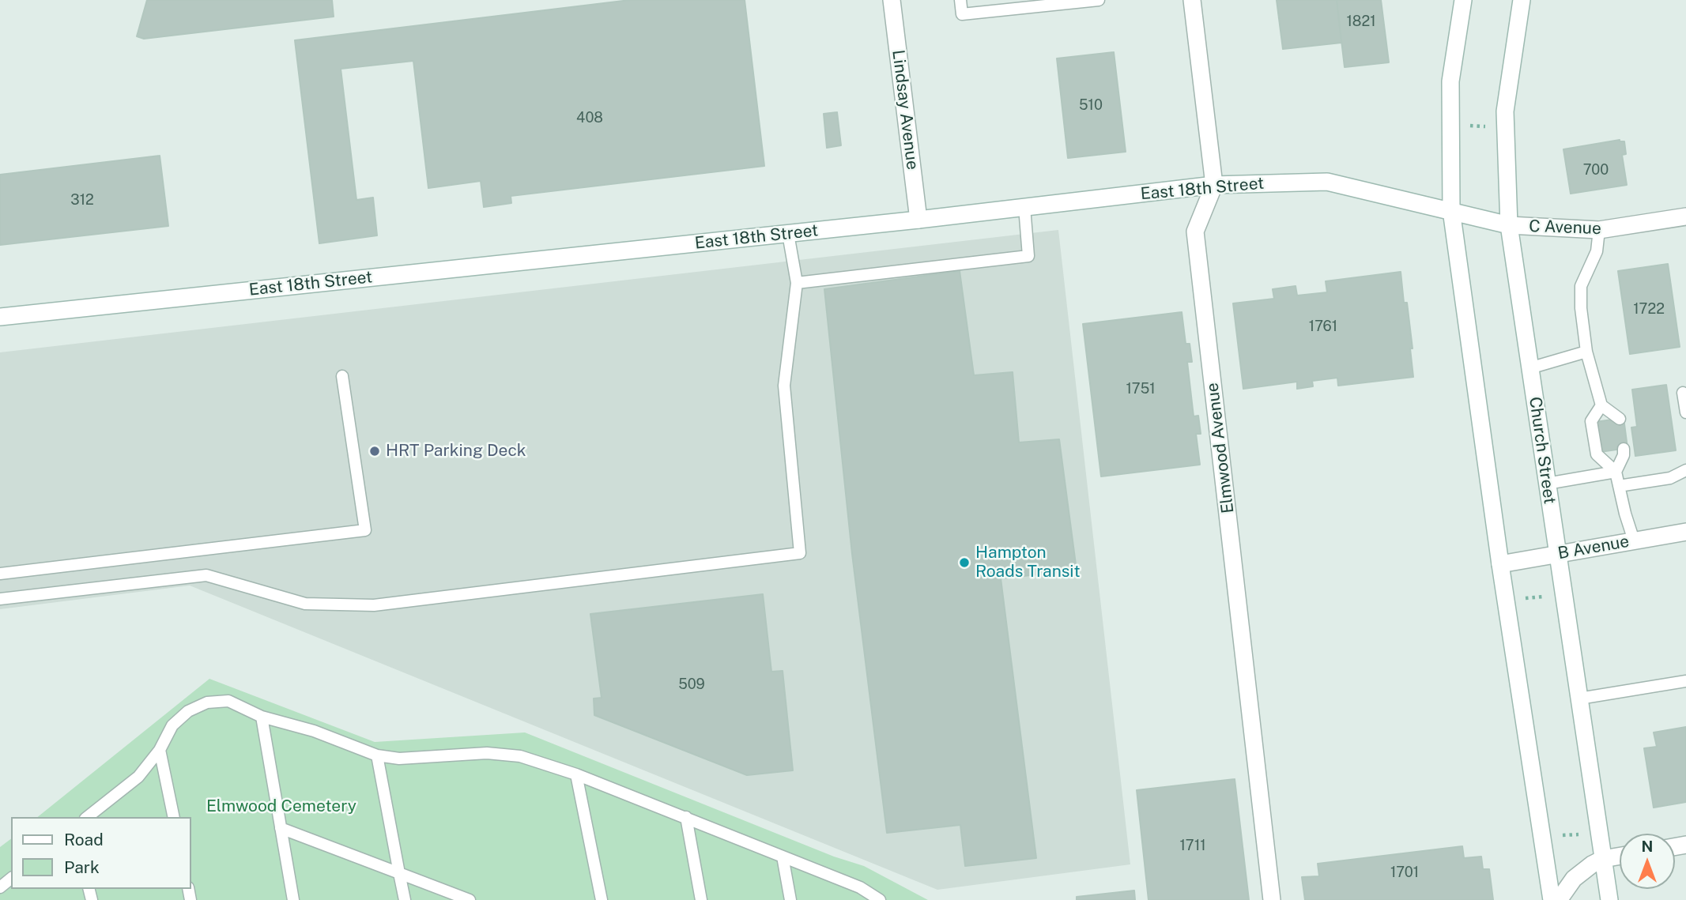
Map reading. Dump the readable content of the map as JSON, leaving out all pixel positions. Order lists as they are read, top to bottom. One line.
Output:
{"streets":{"street":["Lindsay Avenue","East 18th Street","C Avenue","Elmwood Avenue","Church Street","B Avenue"]},"crossings":[["Lindsay Avenue","East 18th Street"],["East 18th Street","C Avenue"],["East 18th Street","Elmwood Avenue"],["East 18th Street","Church Street"],["C Avenue","Church Street"],["Church Street","B Avenue"]],"parks":["Elmwood Cemetery"],"places":["HRT Parking Deck","Hampton Roads Transit"],"house_numbers":["1821","510","408","700","312","1722","1761","1751","509","1711","1701"],"legend":["Road","Park"],"north":"top"}
